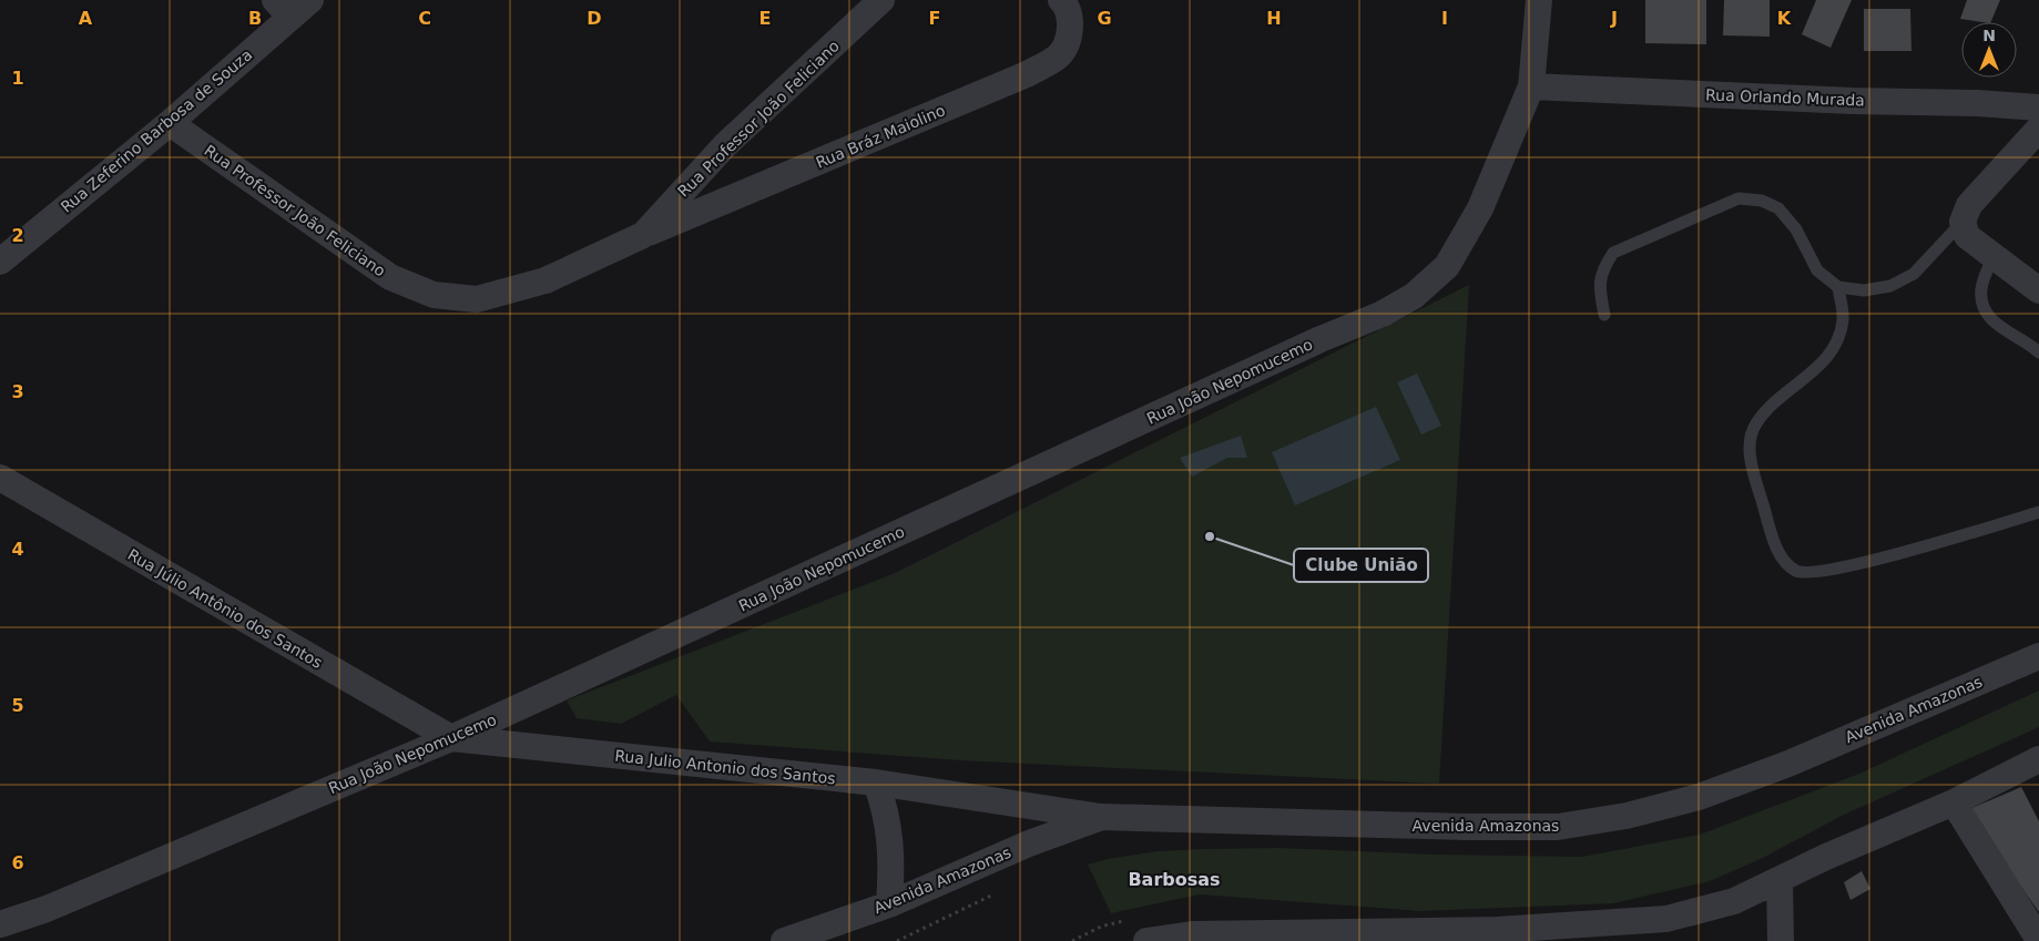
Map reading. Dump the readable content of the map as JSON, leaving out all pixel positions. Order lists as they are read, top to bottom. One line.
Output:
{"streets":{"street":["Rua Orlando Murada","Rua Professor João Feliciano","Rua Zeferino Barbosa de Souza","Rua Bráz Maiolino","Rua João Nepomucemo","Rua Júlio Antônio dos Santos","Avenida Amazonas","Rua Julio Antonio dos Santos"]},"crossings":[["Rua Orlando Murada","Rua João Nepomucemo"],["Rua Professor João Feliciano","Rua Zeferino Barbosa de Souza"],["Rua Professor João Feliciano","Rua Bráz Maiolino"],["Rua João Nepomucemo","Rua Júlio Antônio dos Santos"],["Rua João Nepomucemo","Rua Julio Antonio dos Santos"],["Rua Júlio Antônio dos Santos","Rua Julio Antonio dos Santos"],["Avenida Amazonas","Rua Julio Antonio dos Santos"]],"districts":["Barbosas"],"places":["Clube União"],"north":"top","grid":{"columns":["A","B","C","D","E","F","G","H","I","J","K"],"rows":["1","2","3","4","5","6"]}}
